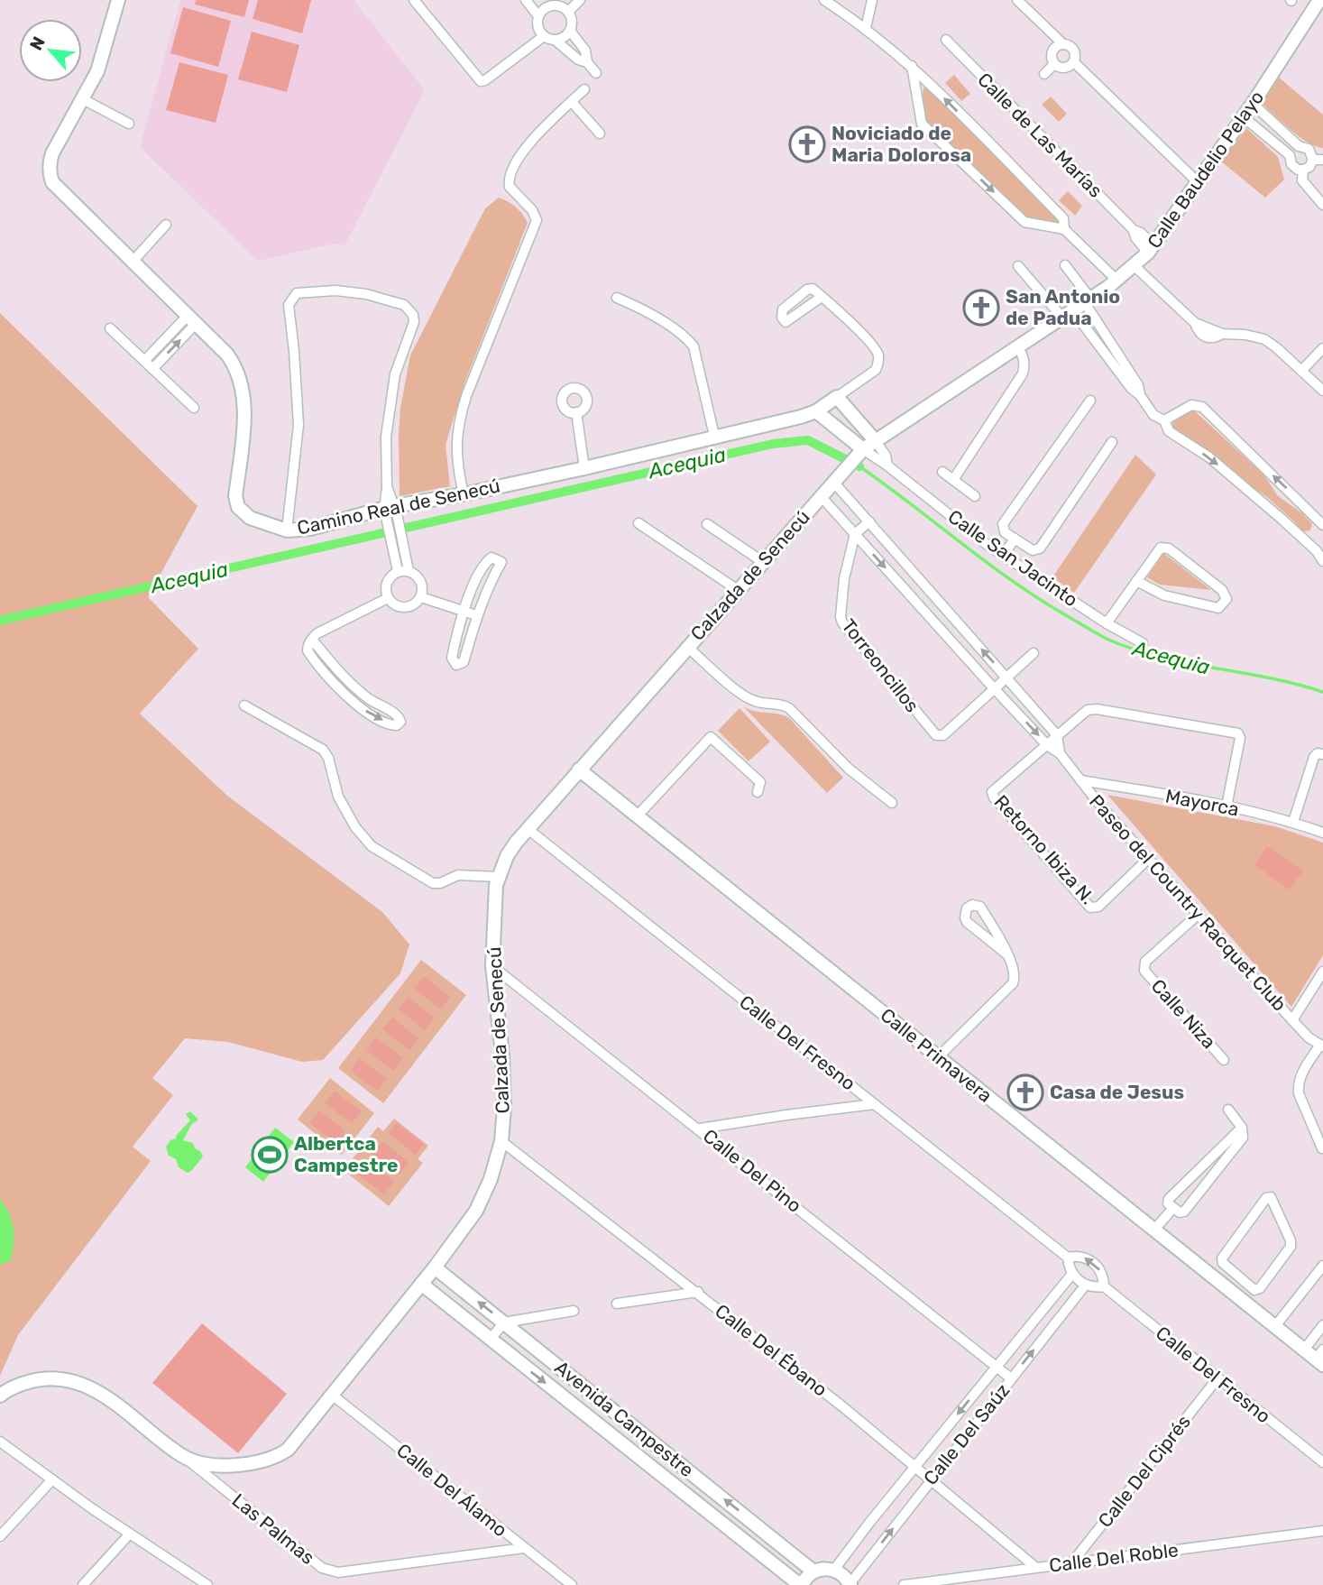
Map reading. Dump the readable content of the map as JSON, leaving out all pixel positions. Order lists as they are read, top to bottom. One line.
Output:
{"streets":{"street":["Calle de Las Marías","Calle Baudelio Pelayo","Camino Real de Senecú","Calle San Jacinto","Calzada de Senecú","Torreoncillos","Mayorca","Retorno Ibiza N.","Paseo del Country Racquet Club","Calle Niza","Calle Del Fresno","Calle Primavera","Calle Del Pino","Calle Del Ébano","Avenida Campestre","Calle Del Saúz","Calle Del Ciprés","Calle Del Álamo","Las Palmas","Calle Del Roble"]},"crossings":[["Calle de Las Marías","Calle Baudelio Pelayo"],["Calle Baudelio Pelayo","Calle San Jacinto"],["Calle Baudelio Pelayo","Calzada de Senecú"],["Calle San Jacinto","Calzada de Senecú"],["Calzada de Senecú","Paseo del Country Racquet Club"],["Calzada de Senecú","Calle Del Fresno"],["Calzada de Senecú","Calle Primavera"],["Calzada de Senecú","Calle Del Pino"],["Calzada de Senecú","Calle Del Ébano"],["Calzada de Senecú","Avenida Campestre"],["Calzada de Senecú","Calle Del Álamo"],["Calzada de Senecú","Las Palmas"],["Torreoncillos","Paseo del Country Racquet Club"],["Mayorca","Paseo del Country Racquet Club"],["Retorno Ibiza N.","Paseo del Country Racquet Club"],["Paseo del Country Racquet Club","Calle Niza"],["Calle Del Fresno","Calle Del Ciprés"],["Calle Del Pino","Calle Del Saúz"],["Calle Del Ébano","Calle Del Saúz"],["Calle Del Ébano","Calle Del Roble"],["Calle Del Ciprés","Calle Del Roble"],["Calle Del Álamo","Las Palmas"]],"water":["Acequia"],"places":{"church":["Noviciado de Maria Dolorosa","San Antonio de Padua","Casa de Jesus"],"sports":["Albertca Campestre"]},"north":"top left"}
